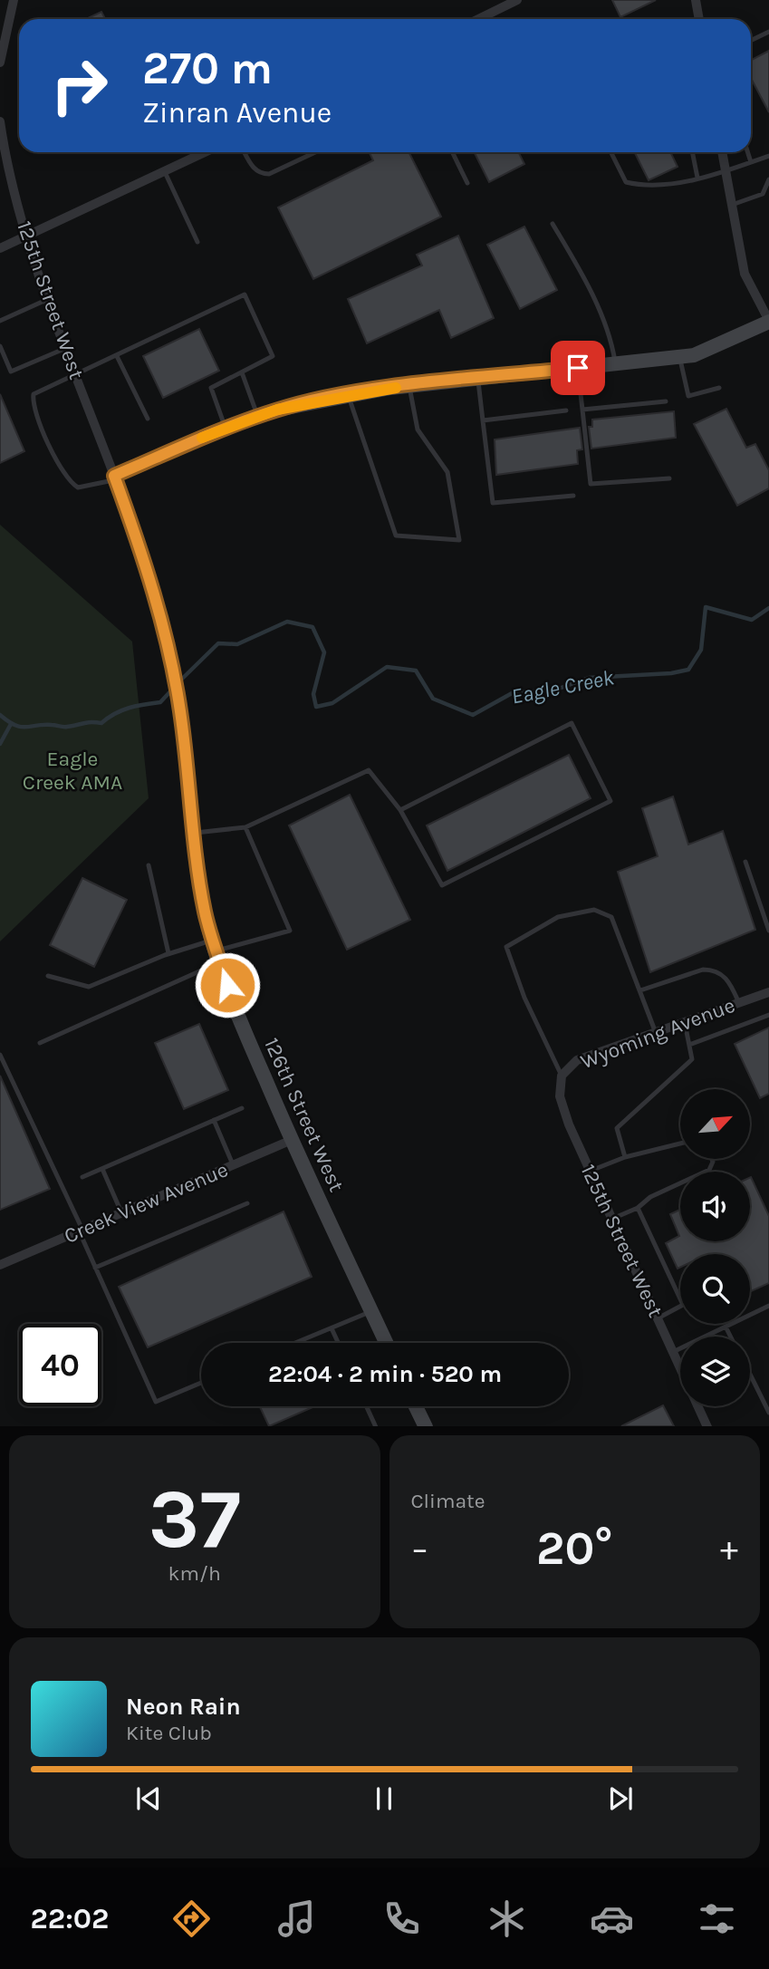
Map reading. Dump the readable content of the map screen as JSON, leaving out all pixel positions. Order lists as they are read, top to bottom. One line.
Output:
{"streets":{"street":["125th Street West","Wyoming Avenue","126th Street West","Creek View Avenue"]},"crossings":[["125th Street West","Wyoming Avenue"],["125th Street West","126th Street West"],["126th Street West","Creek View Avenue"]],"water":["Eagle Creek"],"parks":["Eagle Creek AMA"],"north":"top right","page":{"turn":["270 m","Zinran Avenue"],"limit":"40","trip":"22:04 · 2 min · 520 m","tile":[["37","km/h"],"Climate"],"heat":["−","20°","+"],"song":["Neon Rain","Kite Club"],"tabs":"22:02"}}
